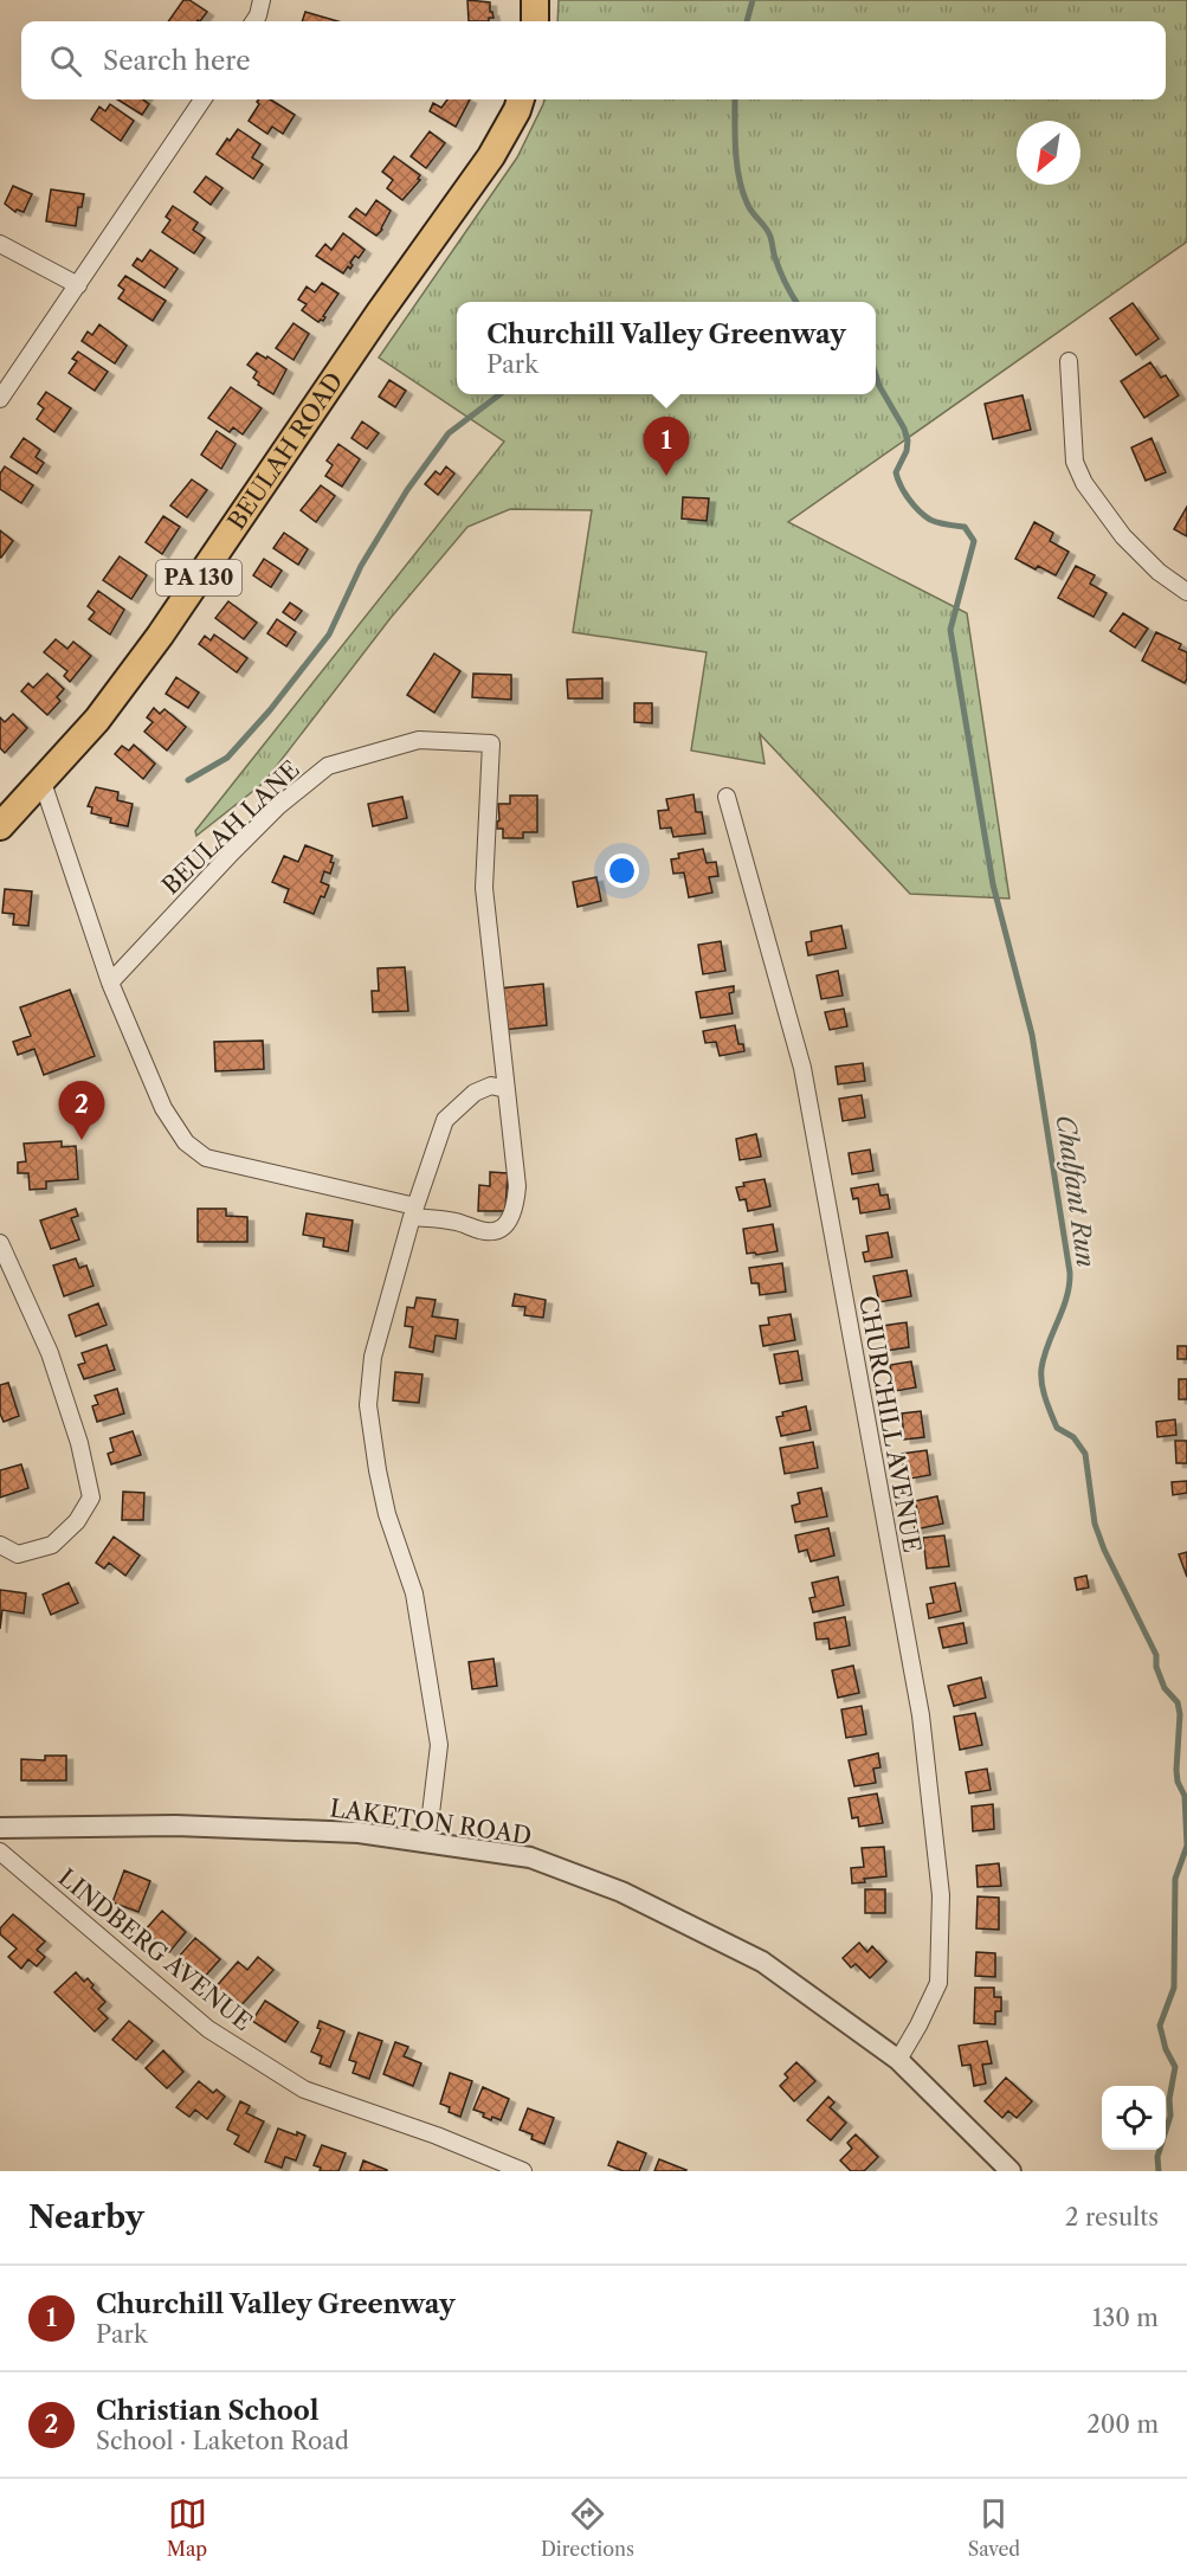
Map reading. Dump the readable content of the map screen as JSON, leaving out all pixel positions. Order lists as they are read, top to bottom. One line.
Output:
{"streets":{"main road":["BEULAH ROAD","PA 130"],"street":["BEULAH LANE","CHURCHILL AVENUE","LAKETON ROAD","LINDBERG AVENUE"]},"crossings":[["CHURCHILL AVENUE","LAKETON ROAD"]],"water":["Chalfant Run"],"north":"bottom left","page":{"search":"Search here","popup":["Churchill Valley Greenway","Park"],"pins":["1","2"],"heading":["Nearby","2 results"],"list":[{"mark":"1","name":"Churchill Valley Greenway","note":"Park","value":"130 m"},{"mark":"2","name":"Christian School","note":"School · Laketon Road","value":"200 m"}],"nav":["Map","Directions","Saved"]}}
